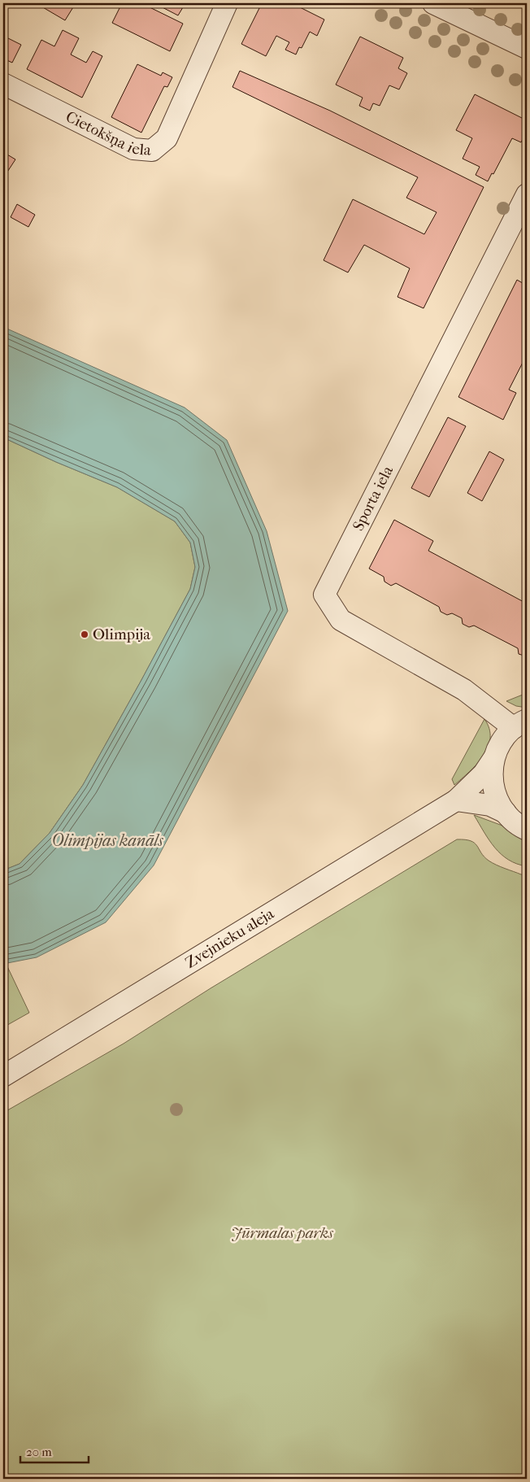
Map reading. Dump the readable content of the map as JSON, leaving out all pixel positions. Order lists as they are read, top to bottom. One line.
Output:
{"streets":{"street":["Cietokšņa iela","Sporta iela","Zvejnieku aleja"]},"crossings":[["Sporta iela","Zvejnieku aleja"]],"water":["Olimpijas kanāls"],"parks":["Jūrmalas parks"],"places":["Olimpija"],"scale_bar":"20 m"}
